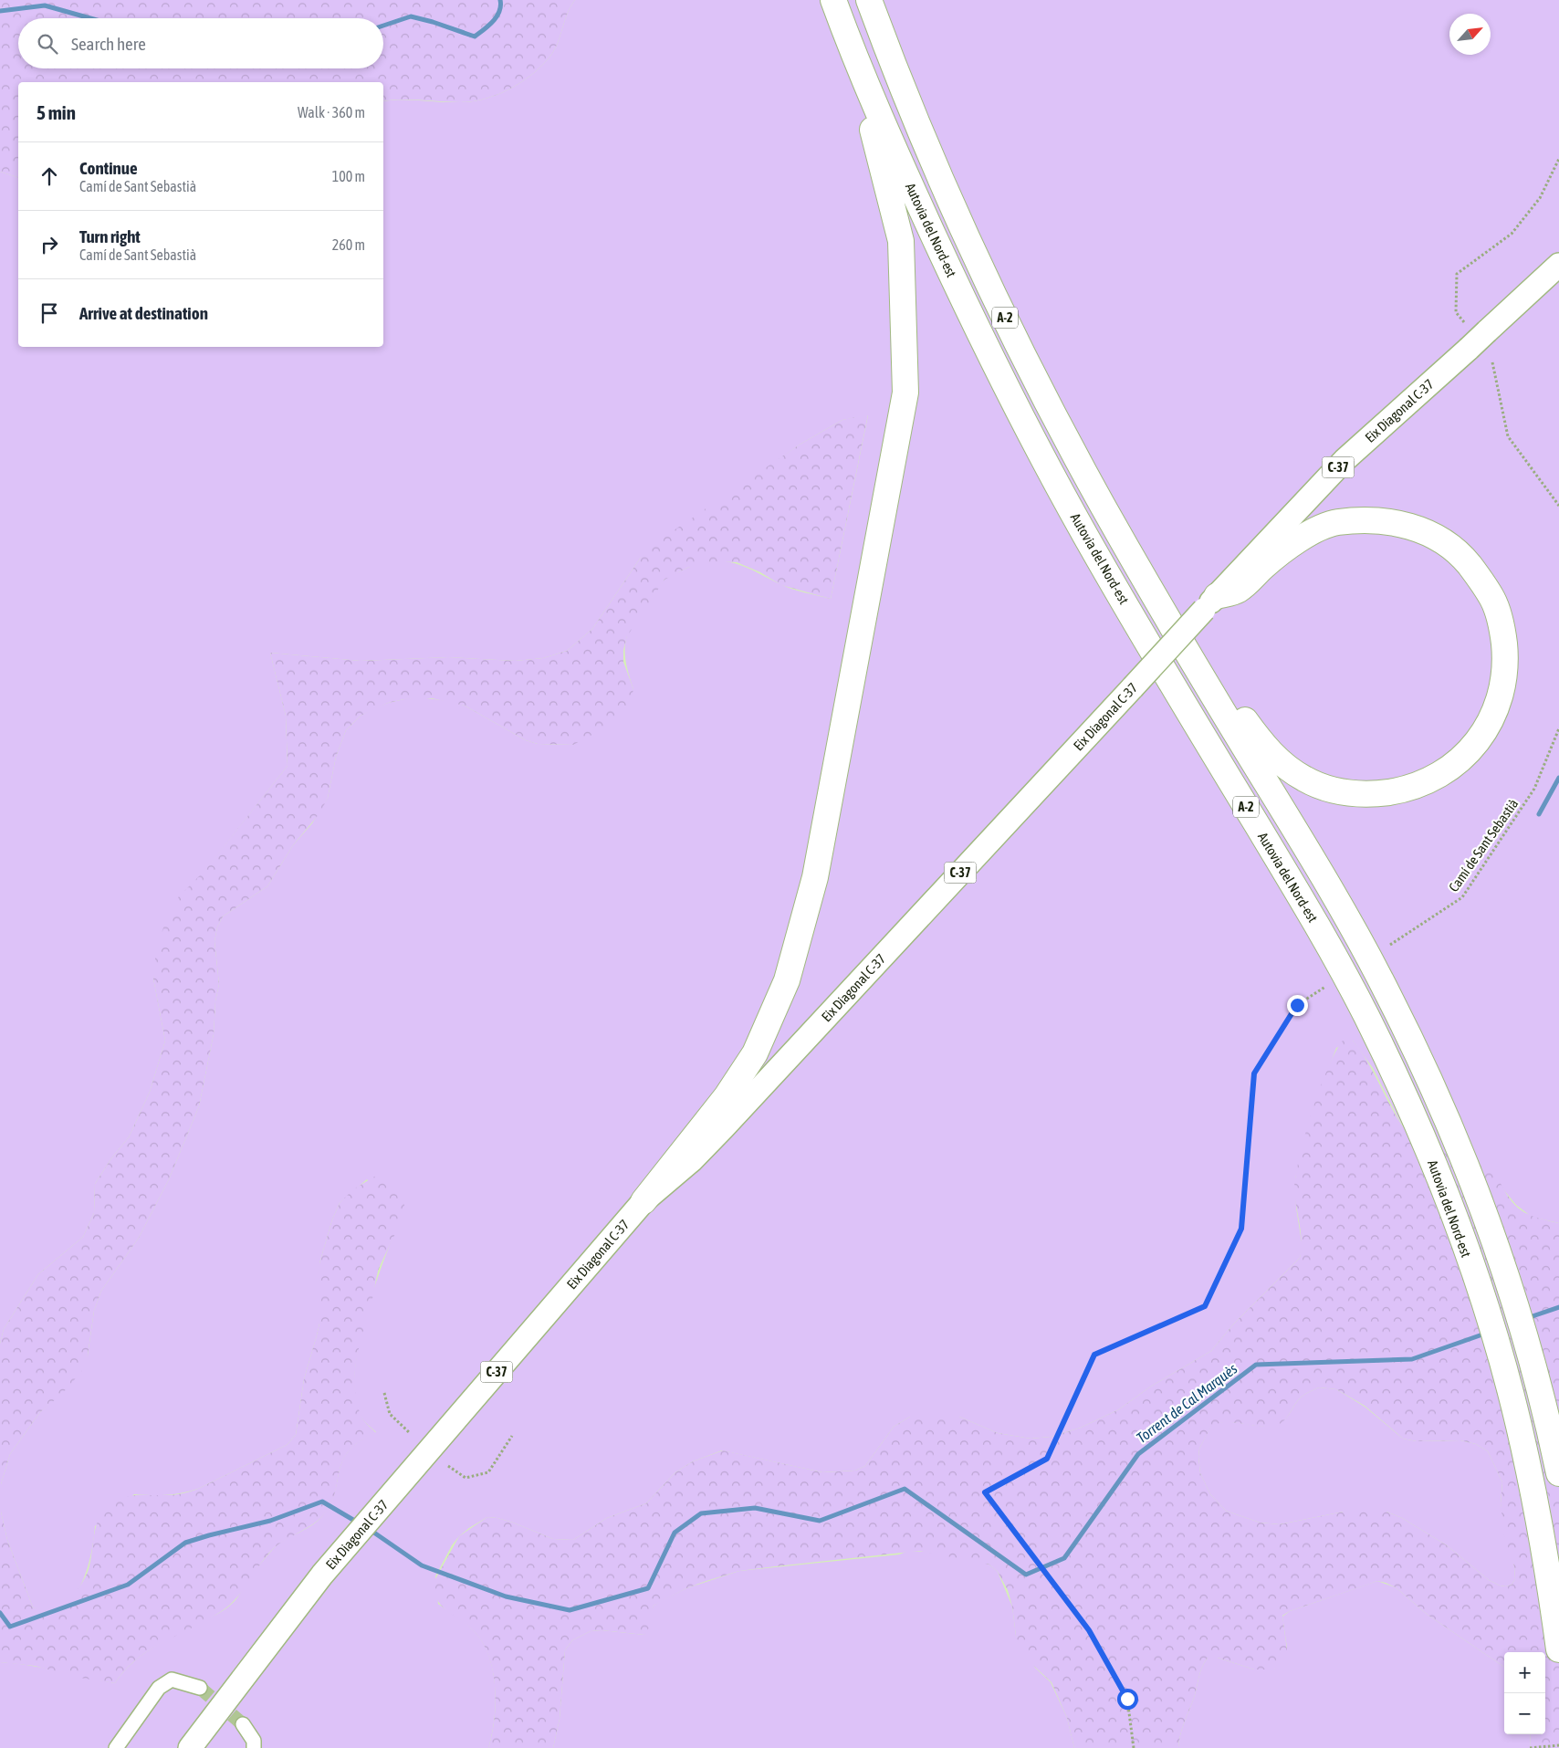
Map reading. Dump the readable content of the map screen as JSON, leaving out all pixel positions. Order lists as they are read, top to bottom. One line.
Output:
{"streets":{"highway":["Autovia del Nord-est","A-2","Eix Diagonal C-37","C-37"],"path":["Camí de Sant Sebastià"]},"water":["Torrent de Cal Marquès"],"north":"top right","page":{"search":"Search here","heading":["5 min","Walk · 360 m"],"list":[["Continue","Camí de Sant Sebastià","100 m"],["Turn right","Camí de Sant Sebastià","260 m"],"Arrive at destination"],"map_buttons":["+","−"]}}
